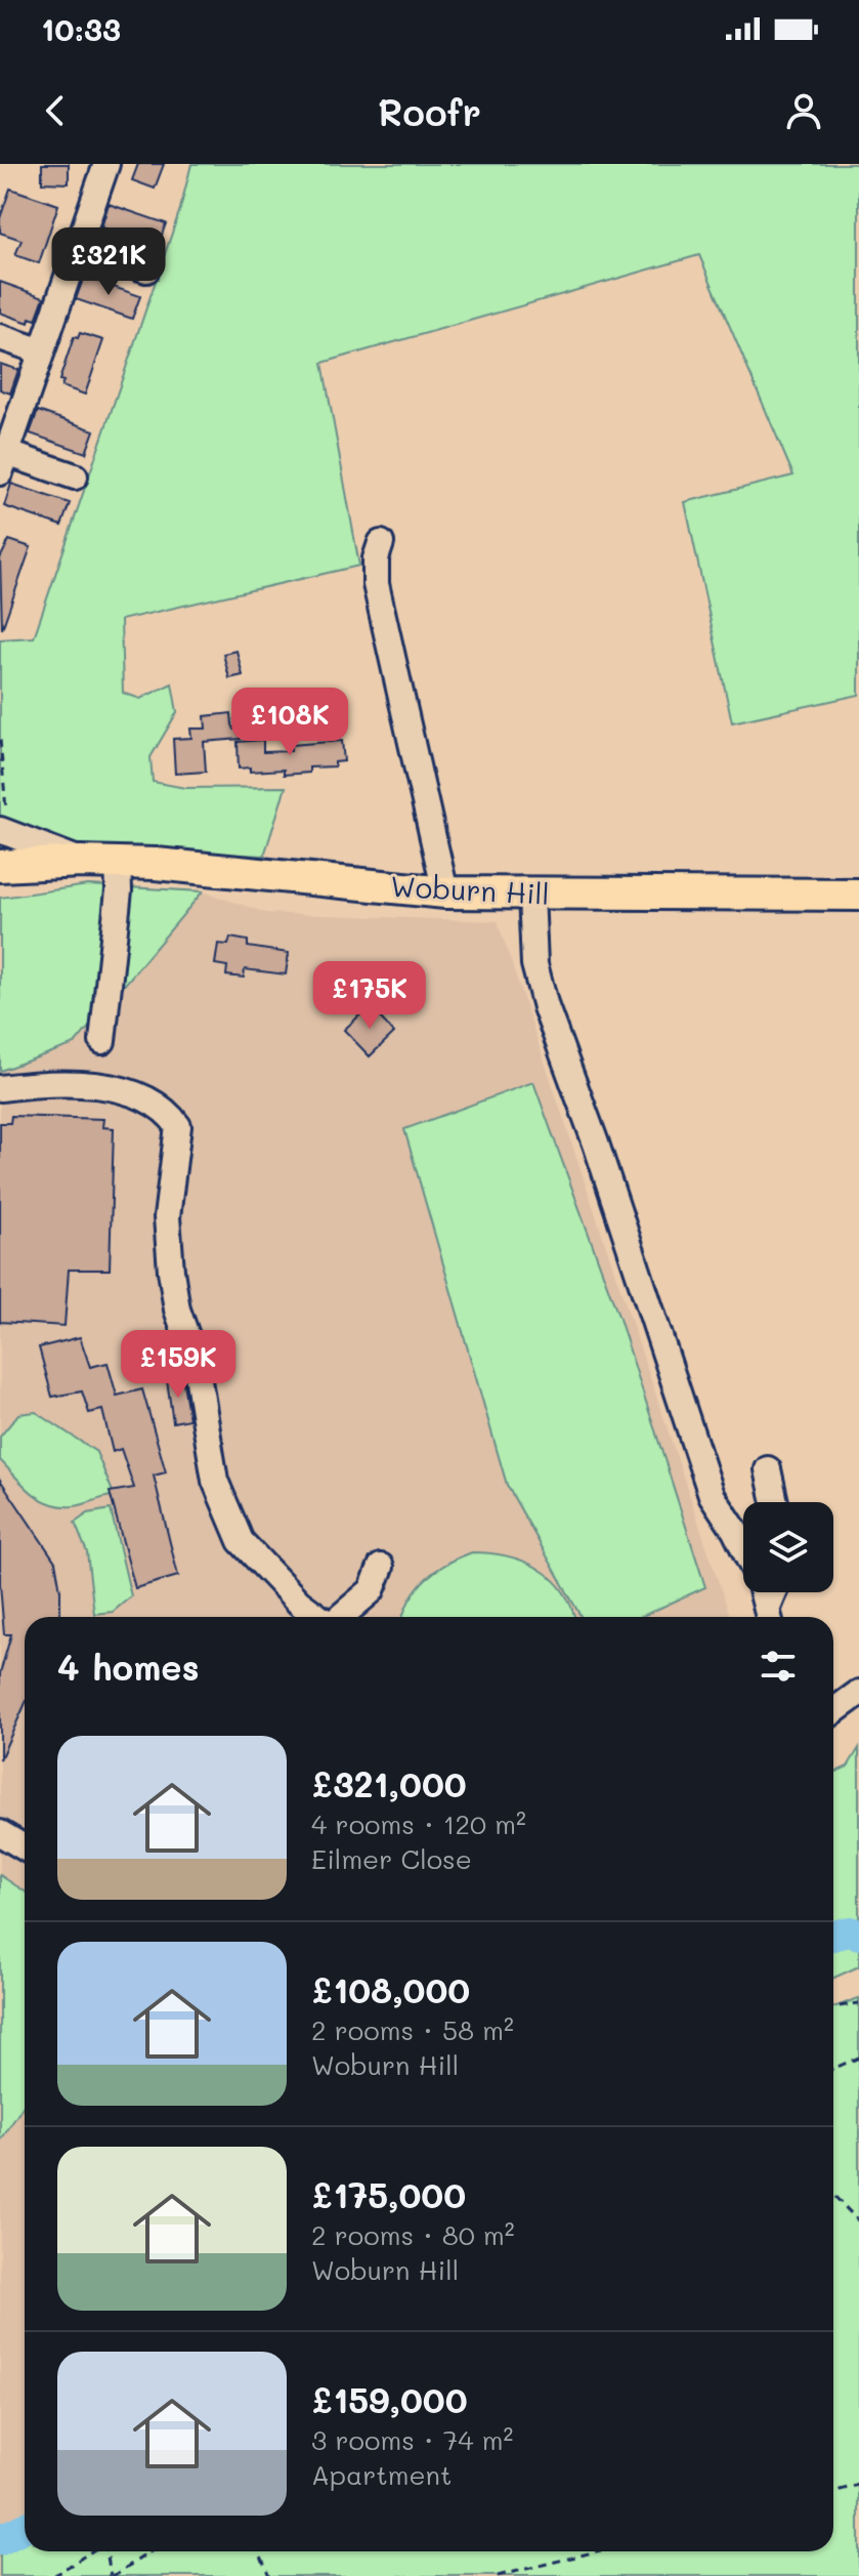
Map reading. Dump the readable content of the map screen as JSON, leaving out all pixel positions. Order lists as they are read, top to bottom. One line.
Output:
{"streets":{"main road":["Woburn Hill"]},"page":{"status":"10:33","header":"Roofr","price":["£321K","£108K","£175K","£159K"],"heading":"4 homes","list":[{"name":"£321,000","note":"4 rooms · 120 m² · Eilmer Close"},{"name":"£108,000","note":"2 rooms · 58 m² · Woburn Hill"},{"name":"£175,000","note":"2 rooms · 80 m² · Woburn Hill"},{"name":"£159,000","note":"3 rooms · 74 m² · Apartment"}]}}
